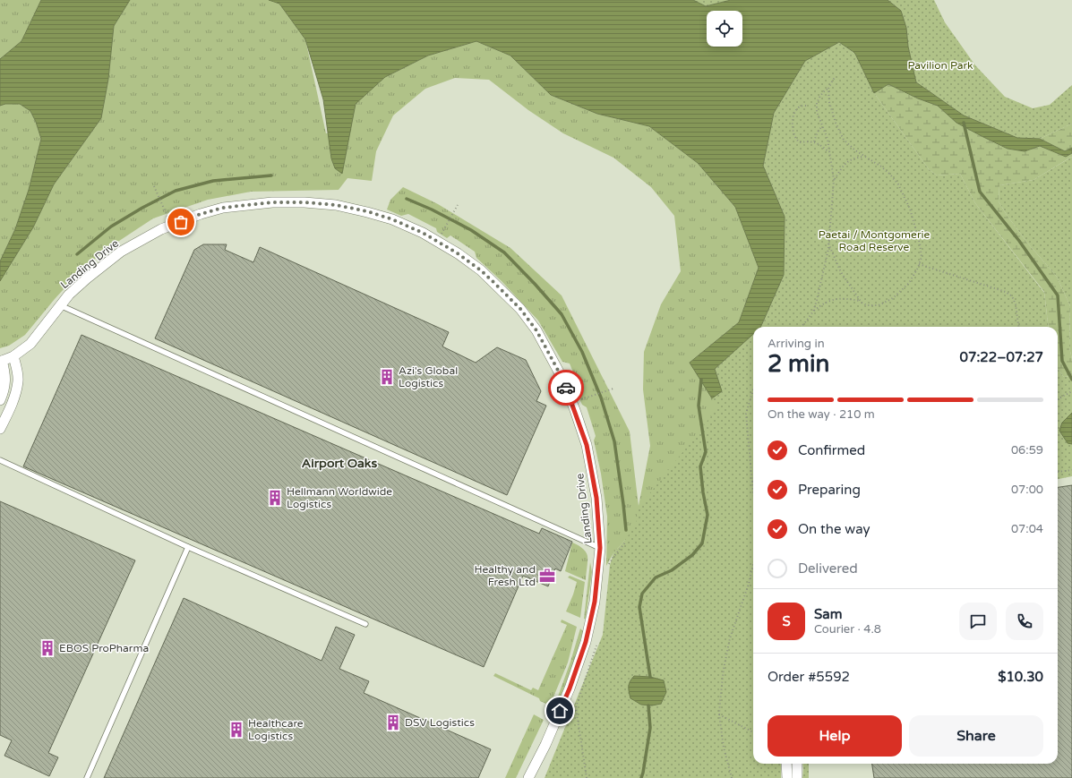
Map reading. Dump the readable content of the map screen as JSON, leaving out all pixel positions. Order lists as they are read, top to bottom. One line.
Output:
{"streets":{"street":["Landing Drive"]},"districts":["Airport Oaks"],"parks":["Pavilion Park","Paetai / Montgomerie Road Reserve"],"places":{"building":["Azi's Global Logistics","Hellmann Worldwide Logistics","EBOS ProPharma","DSV Logistics","Healthcare Logistics"],"office":["Healthy and Fresh Ltd"]},"page":{"heading":["2 min","Arriving in","07:22–07:27"],"panel":["Sam","Courier · 4.8","Order #5592","$10.30"],"bar":"On the way · 210 m","list":[["Confirmed","06:59"],["Preparing","07:00"],["On the way","07:04"],"Delivered"],"round":"S","buttons":["Help","Share"]}}
